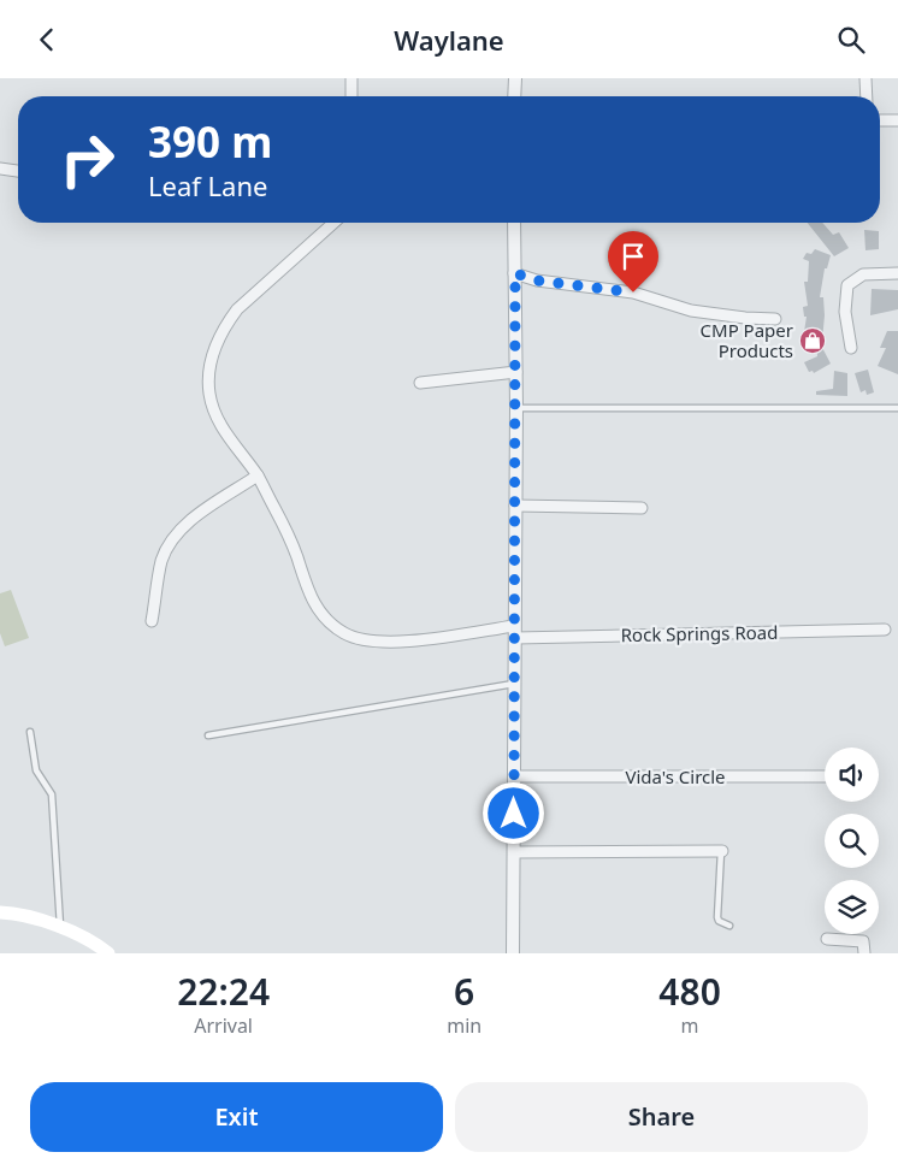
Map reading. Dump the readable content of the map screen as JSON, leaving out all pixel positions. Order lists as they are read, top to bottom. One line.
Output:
{"streets":{"street":["Rock Springs Road","Vida's Circle"]},"places":{"shop":["CMP Paper Products"]},"page":{"header":"Waylane","turn":["390 m","Leaf Lane"],"eta":["22:24","Arrival","6","min","480","m"],"buttons":["Exit","Share"]}}
